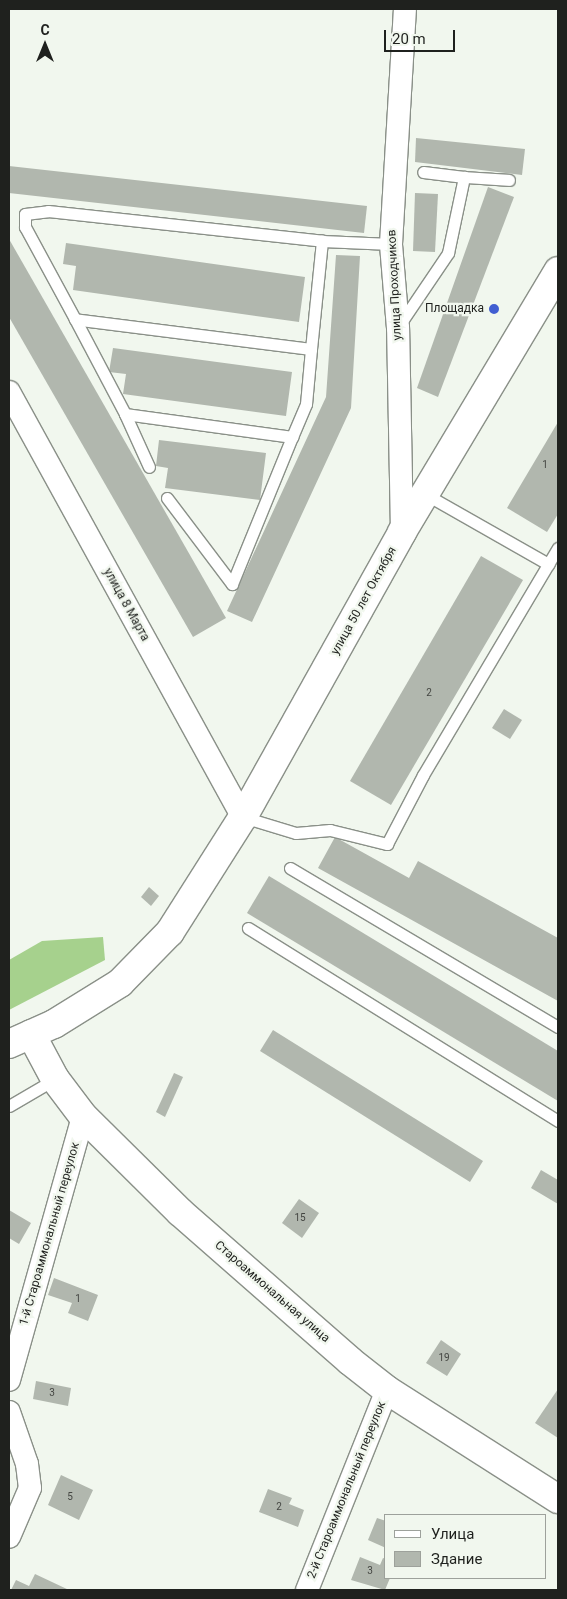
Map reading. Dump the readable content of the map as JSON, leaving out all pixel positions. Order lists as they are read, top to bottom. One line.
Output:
{"streets":{"main road":["улица 50 лет Октября","Староаммональная улица"],"street":["улица Проходчиков","улица 8 Марта","1-й Староаммональный переулок","2-й Староаммональный переулок"]},"crossings":[["улица Проходчиков","улица 50 лет Октября"],["улица 50 лет Октября","улица 8 Марта"],["улица 50 лет Октября","Староаммональная улица"],["1-й Староаммональный переулок","Староаммональная улица"],["Староаммональная улица","2-й Староаммональный переулок"]],"places":["Площадка"],"house_numbers":["1","2","15","1","19","3","5","2","3"],"legend":["Улица","Здание"],"scale_bar":"20 m","north":"top"}
